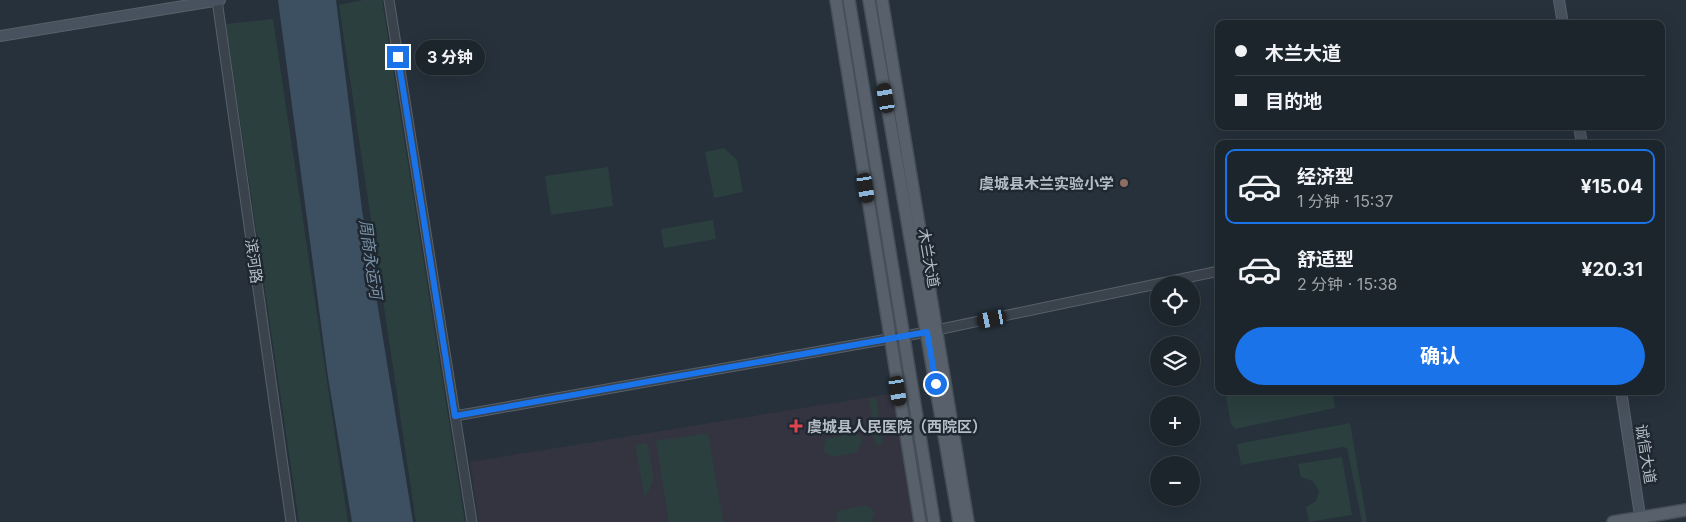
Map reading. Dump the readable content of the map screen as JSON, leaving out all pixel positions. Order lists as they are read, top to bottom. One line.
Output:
{"streets":{"main road":["木兰大道","诚信大道"],"street":["滨河路"]},"water":["周商永运河"],"places":{"other":["虞城县木兰实验小学"],"health":["虞城县人民医院（西院区）"]},"page":{"banner":["木兰大道","目的地"],"bubble":"3 分钟","list":[{"name":"经济型","note":"1 分钟 · 15:37","value":"¥15.04"},{"name":"舒适型","note":"2 分钟 · 15:38","value":"¥20.31"}],"map_buttons":["+","−"],"buttons":"确认"}}
